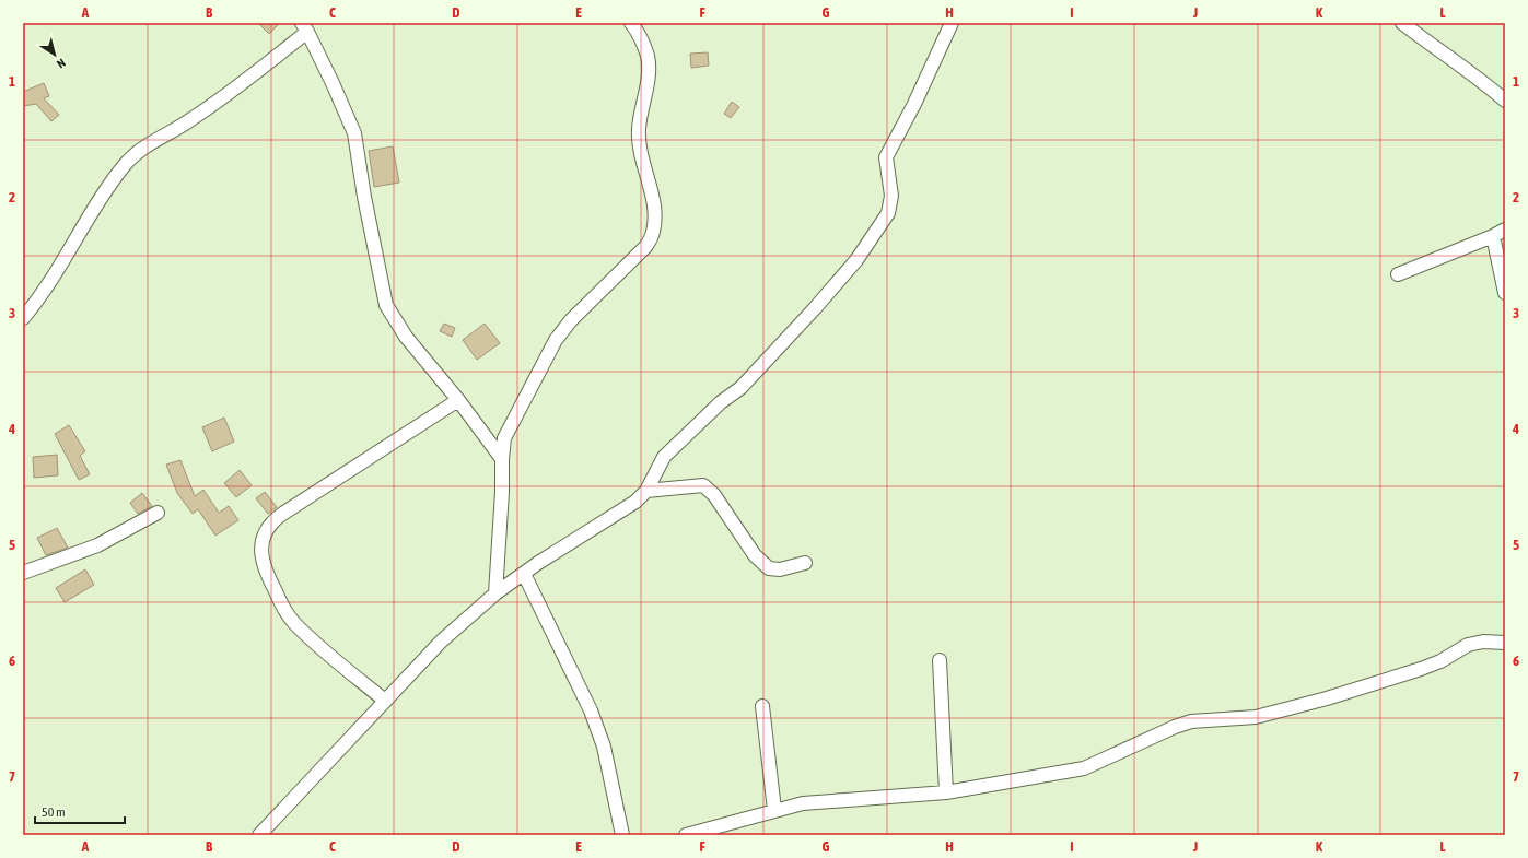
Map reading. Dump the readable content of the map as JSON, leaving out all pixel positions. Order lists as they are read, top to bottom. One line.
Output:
{"scale_bar":"50 m","north":"bottom right","grid":{"columns":["A","B","C","D","E","F","G","H","I","J","K","L"],"rows":["1","2","3","4","5","6","7"]}}
